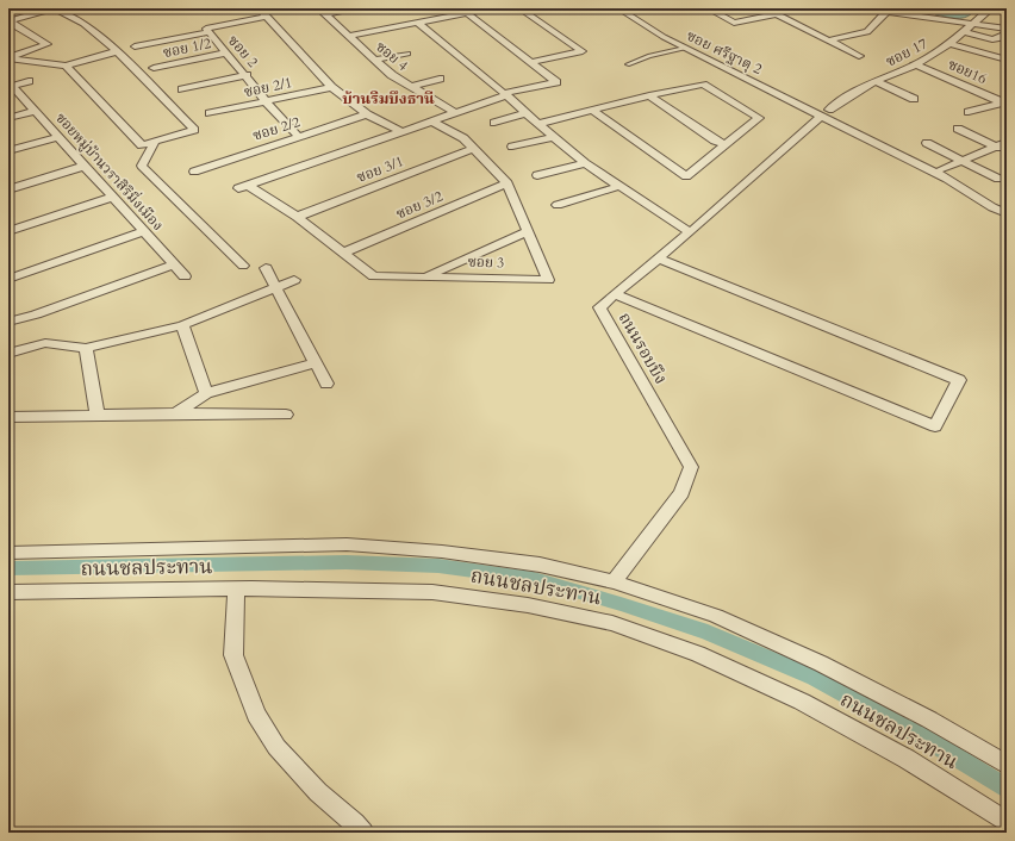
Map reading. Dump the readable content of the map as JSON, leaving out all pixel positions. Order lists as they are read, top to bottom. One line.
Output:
{"streets":{"street":["ซอย 1/2","ซอย 2","ซอย ศรีฐาตุ 2","ซอย 17","ซอย 4","ซอย16","ซอย 2/1","ซอย 2/2","ซอย 3/1","ซอยหมู่บ้านวราสิริมิ่งเมือง","ซอย 3/2","ซอย 3","ถนนรอบบึง","ถนนชลประทาน"]},"crossings":[["ซอย 1/2","ซอย 2"],["ซอย 2","ซอย 2/1"],["ซอย 2","ซอย 2/2"],["ซอย ศรีฐาตุ 2","ซอย 17"],["ซอย ศรีฐาตุ 2","ถนนรอบบึง"],["ซอย 17","ซอย16"],["ซอย 17","ถนนรอบบึง"],["ซอย 3/1","ซอย 3"],["ซอย 3/2","ซอย 3"]],"districts":["บ้านริมบึงธานี"]}
